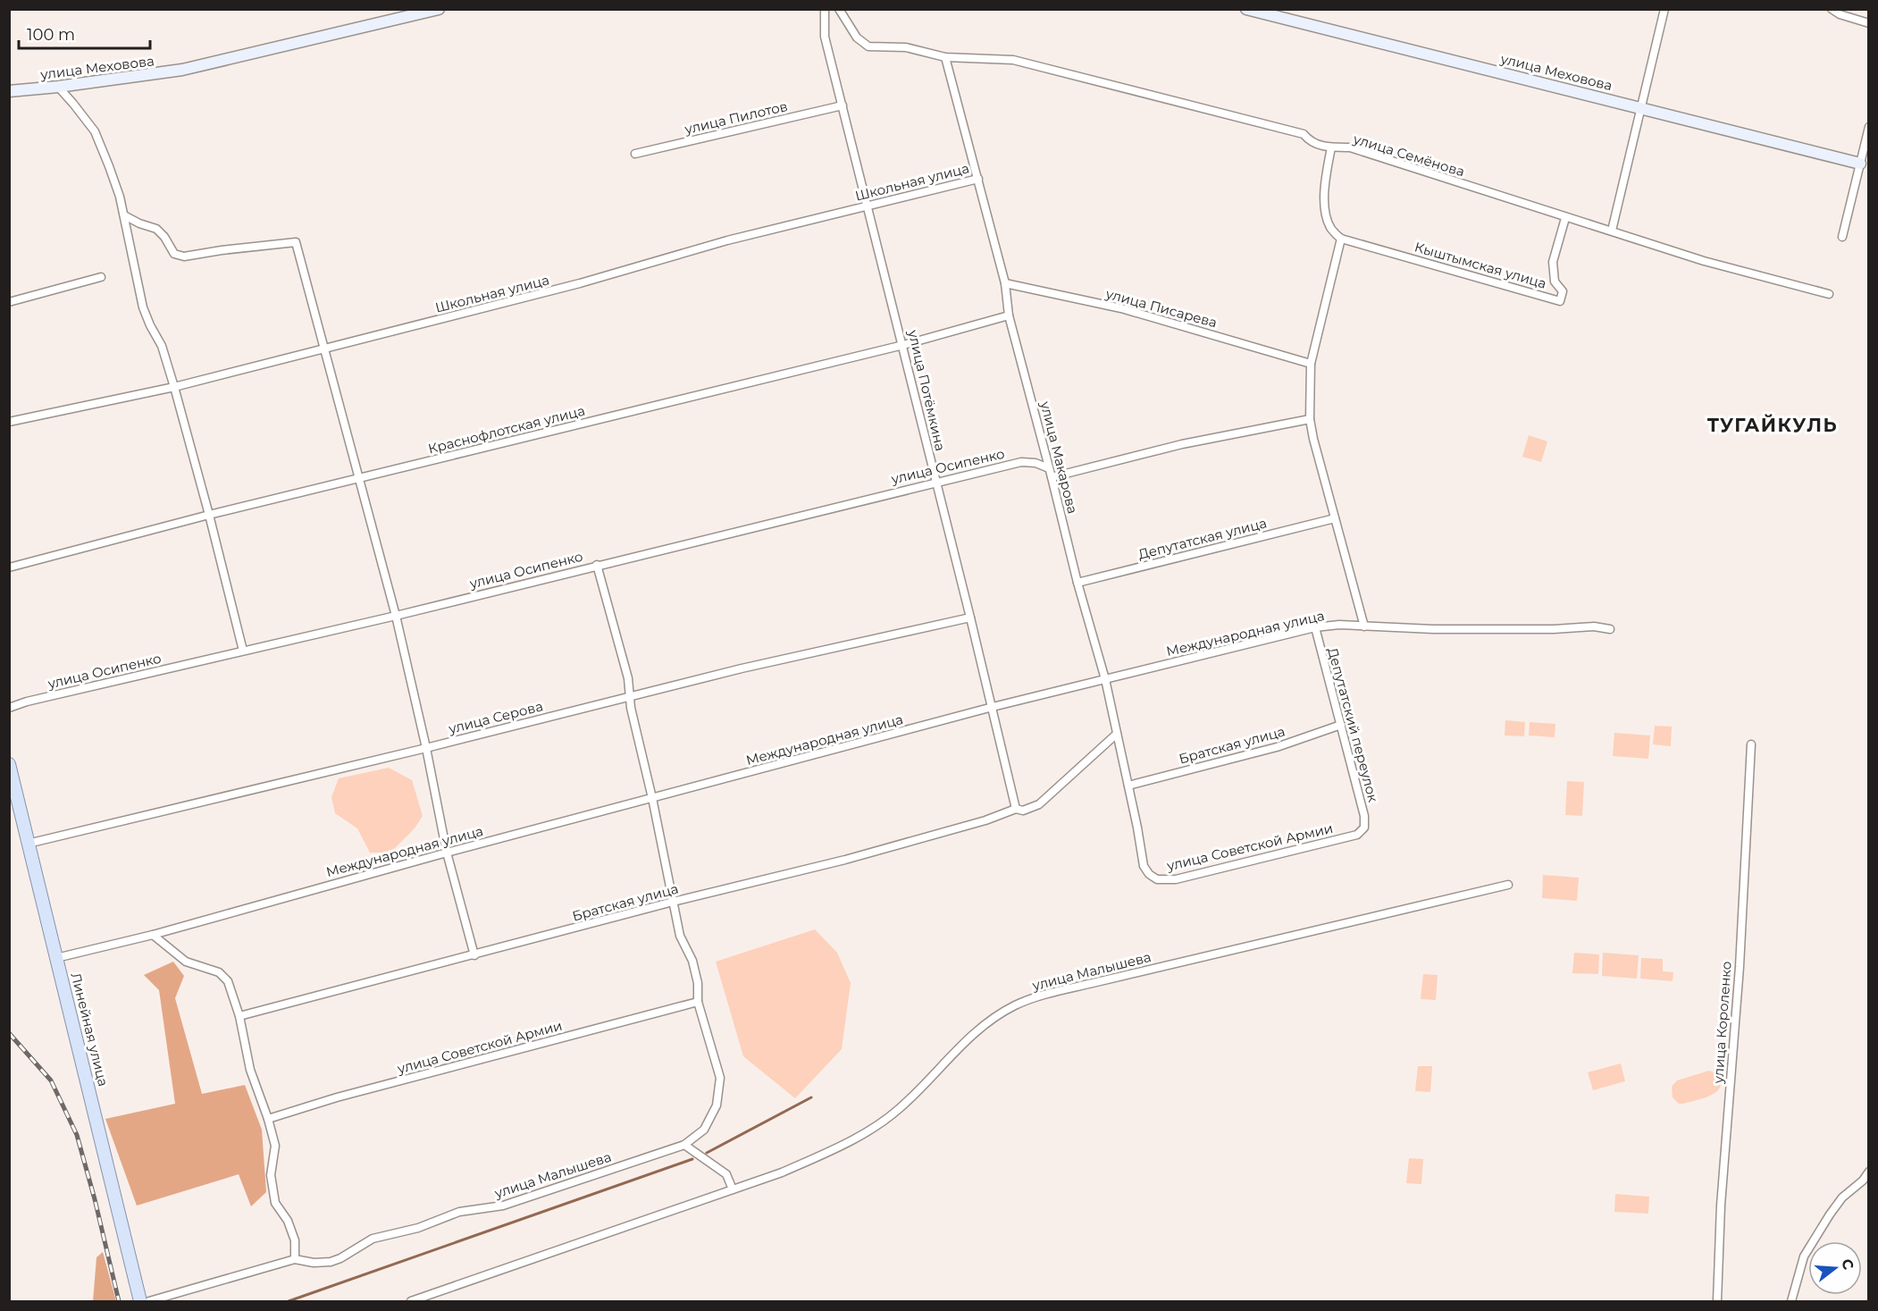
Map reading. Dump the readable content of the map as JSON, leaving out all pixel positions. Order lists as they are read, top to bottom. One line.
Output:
{"streets":{"main road":["Линейная улица"],"street":["улица Меховова","улица Пилотов","улица Семёнова","Школьная улица","Кыштымская улица","улица Писарева","улица Потёмкина","Краснофлотская улица","улица Макарова","улица Осипенко","Депутатская улица","Международная улица","улица Серова","Депутатский переулок","Братская улица","улица Советской Армии","улица Малышева","улица Короленко"]},"crossings":[["улица Пилотов","улица Потёмкина"],["улица Семёнова","Кыштымская улица"],["улица Семёнова","улица Макарова"],["Школьная улица","улица Потёмкина"],["Школьная улица","улица Макарова"],["улица Писарева","улица Макарова"],["улица Потёмкина","Краснофлотская улица"],["улица Потёмкина","улица Осипенко"],["улица Потёмкина","Международная улица"],["улица Потёмкина","улица Серова"],["улица Потёмкина","Братская улица"],["Краснофлотская улица","улица Макарова"],["улица Макарова","улица Осипенко"],["улица Макарова","Депутатская улица"],["улица Макарова","Международная улица"],["улица Макарова","Братская улица"],["улица Макарова","улица Советской Армии"],["улица Осипенко","улица Малышева"],["Международная улица","Депутатский переулок"],["Международная улица","улица Малышева"],["Международная улица","Линейная улица"],["улица Серова","улица Малышева"],["улица Серова","Линейная улица"],["Депутатский переулок","Братская улица"],["Депутатский переулок","улица Советской Армии"],["Братская улица","улица Малышева"],["улица Советской Армии","улица Малышева"]],"districts":["ТУГАЙКУЛЬ"],"scale_bar":"100 m","north":"right"}
